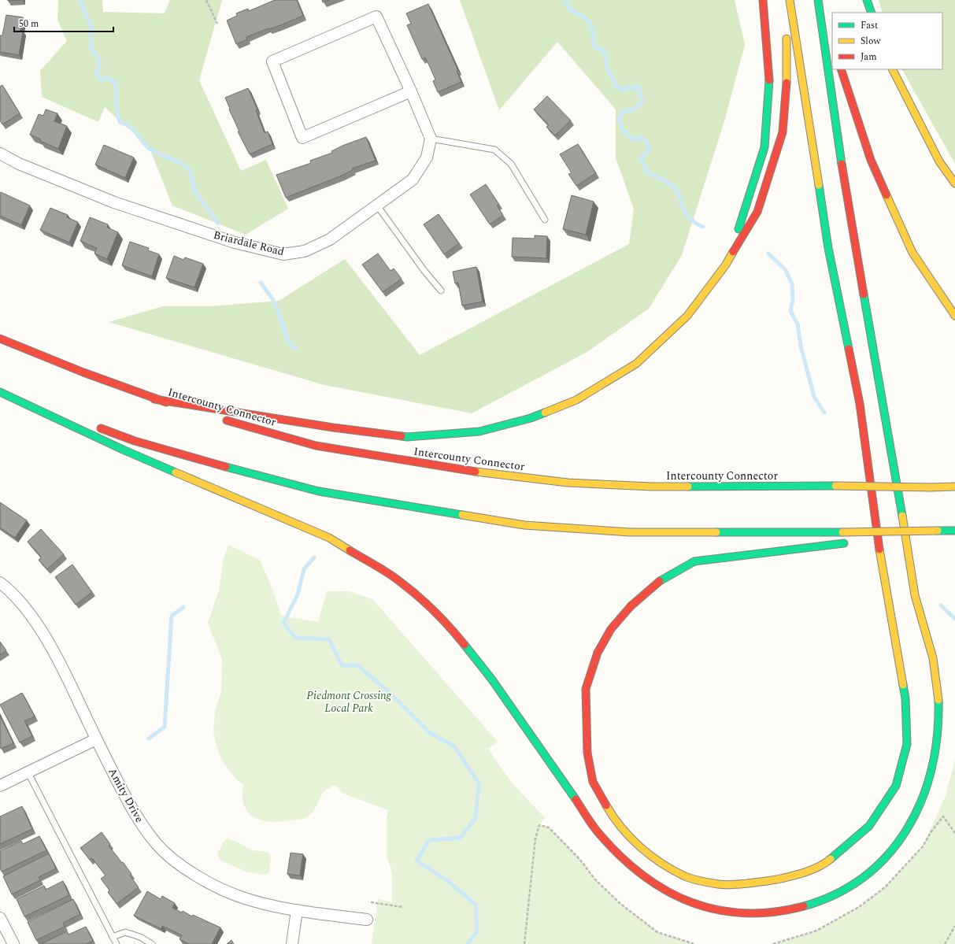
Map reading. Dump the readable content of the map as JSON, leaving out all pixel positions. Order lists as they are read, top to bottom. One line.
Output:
{"streets":{"highway":["Intercounty Connector"],"street":["Briardale Road","Amity Drive"]},"parks":["Piedmont Crossing Local Park"],"legend":["Fast","Slow","Jam"],"scale_bar":"50 m"}
